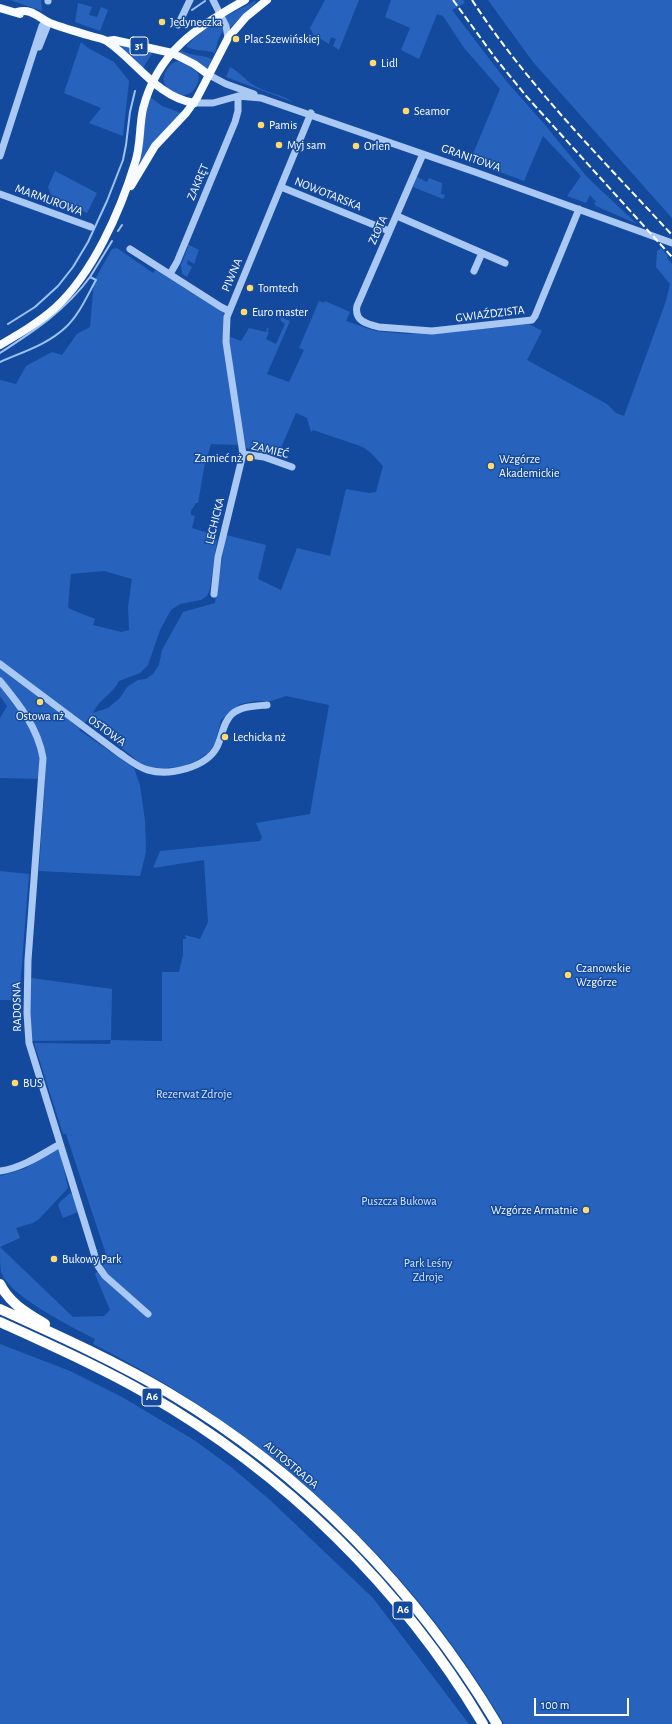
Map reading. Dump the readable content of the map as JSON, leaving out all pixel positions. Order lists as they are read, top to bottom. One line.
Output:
{"streets":{"highway":["A6","AUTOSTRADA"],"main road":["31"],"street":["GRANITOWA","ZAKRĘT","NOWOTARSKA","MARMUROWA","ZŁOTA","PIWNA","GWIAŹDZISTA","ZAMIEĆ","LECHICKA","OSTOWA","RADOSNA"]},"crossings":[["31","GRANITOWA"],["GRANITOWA","ZAKRĘT"],["GRANITOWA","ZŁOTA"],["GRANITOWA","PIWNA"],["GRANITOWA","GWIAŹDZISTA"],["NOWOTARSKA","ZŁOTA"],["NOWOTARSKA","PIWNA"],["ZŁOTA","GWIAŹDZISTA"],["PIWNA","ZAMIEĆ"],["PIWNA","LECHICKA"],["ZAMIEĆ","LECHICKA"]],"parks":["Rezerwat Zdroje","Puszcza Bukowa","Park Leśny Zdroje"],"places":["Jedyneczka","Plac Szewińskiej","Lidl","Seamor","Pamis","Myj sam","Orlen","Tomtech","Euro master","Zamieć nż","Wzgórze Akademickie","Ostowa nż","Lechicka nż","Czanowskie Wzgórze","BUS","Wzgórze Armatnie","Bukowy Park"],"scale_bar":"100 m"}
